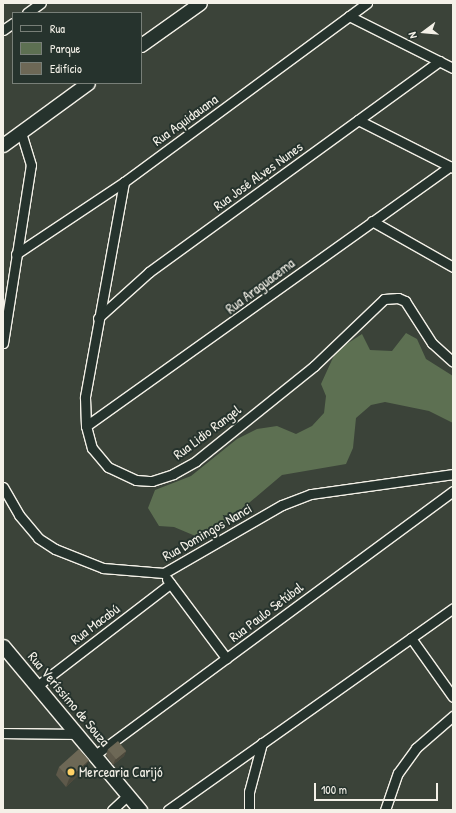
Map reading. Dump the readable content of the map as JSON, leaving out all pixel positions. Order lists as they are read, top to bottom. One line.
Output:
{"streets":{"street":["Rua Aquidauana","Rua José Alves Nunes","Rua Araguacema","Rua Lidio Rangel","Rua Domingos Nanci","Rua Paulo Setúbal","Rua Macabú","Rua Veríssimo de Souza"]},"crossings":[["Rua Aquidauana","Rua Lidio Rangel"],["Rua José Alves Nunes","Rua Lidio Rangel"],["Rua Araguacema","Rua Lidio Rangel"],["Rua Paulo Setúbal","Rua Veríssimo de Souza"],["Rua Macabú","Rua Veríssimo de Souza"]],"places":["Mercearia Carijó"],"legend":["Rua","Parque","Edifício"],"scale_bar":"100 m","north":"left"}
